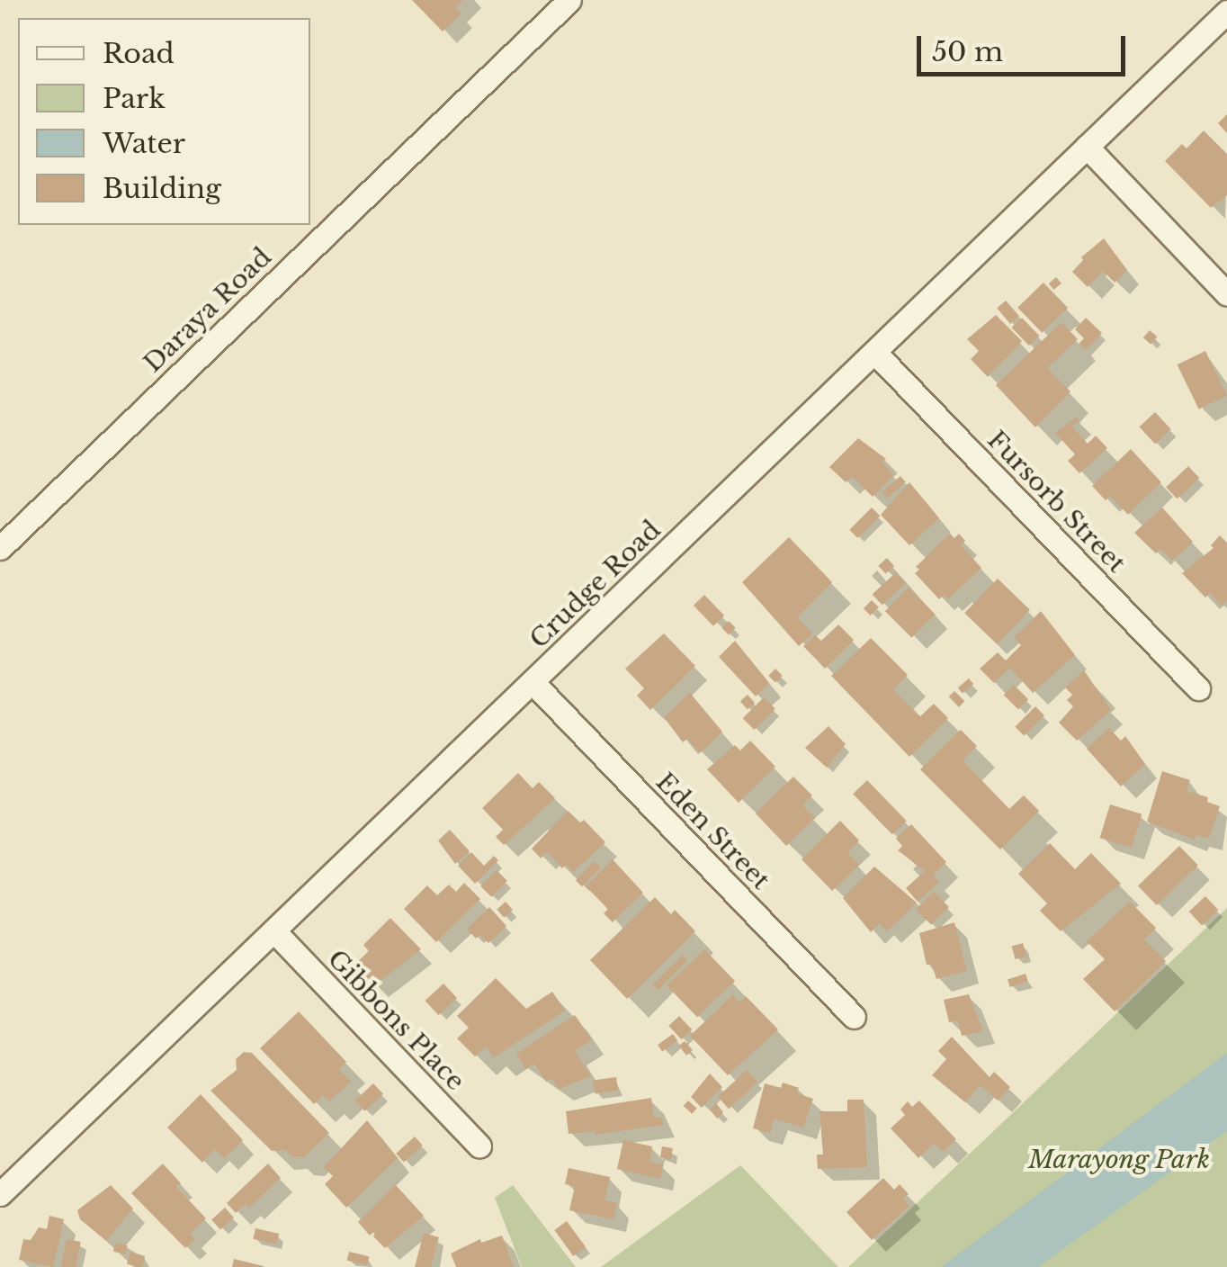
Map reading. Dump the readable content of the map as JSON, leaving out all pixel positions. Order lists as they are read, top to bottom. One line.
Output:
{"streets":{"street":["Daraya Road","Fursorb Street","Crudge Road","Eden Street","Gibbons Place"]},"crossings":[["Fursorb Street","Crudge Road"],["Crudge Road","Eden Street"],["Crudge Road","Gibbons Place"]],"parks":["Marayong Park"],"legend":["Road","Park","Water","Building"],"scale_bar":"50 m"}
